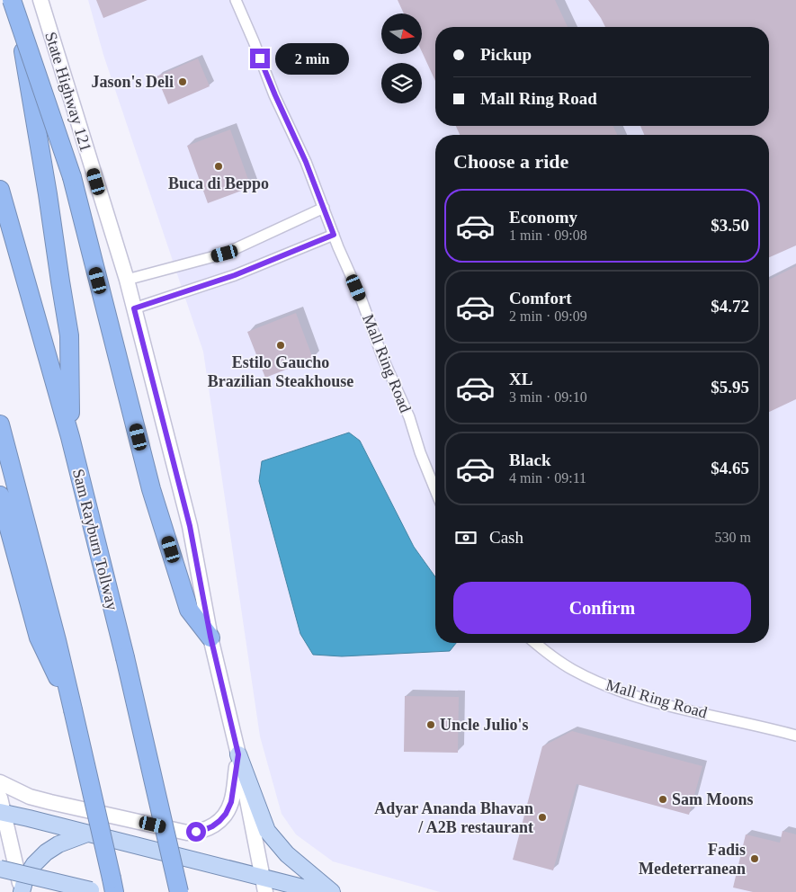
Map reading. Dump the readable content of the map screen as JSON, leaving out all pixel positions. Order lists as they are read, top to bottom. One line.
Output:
{"streets":{"highway":["Sam Rayburn Tollway"],"main road":["State Highway 121"],"street":["Mall Ring Road"]},"places":["Jason's Deli","Buca di Beppo","Estilo Gaucho Brazilian Steakhouse","Uncle Julio's","Sam Moons","Adyar Ananda Bhavan / A2B restaurant","Fadis Medeterranean"],"north":"right","page":{"banner":["Pickup","Mall Ring Road"],"bubble":"2 min","heading":"Choose a ride","list":[{"name":"Economy","note":"1 min · 09:08","value":"$3.50"},{"name":"Comfort","note":"2 min · 09:09","value":"$4.72"},{"name":"XL","note":"3 min · 09:10","value":"$5.95"},{"name":"Black","note":"4 min · 09:11","value":"$4.65"}],"pay":["Cash","530 m"],"buttons":"Confirm"}}
